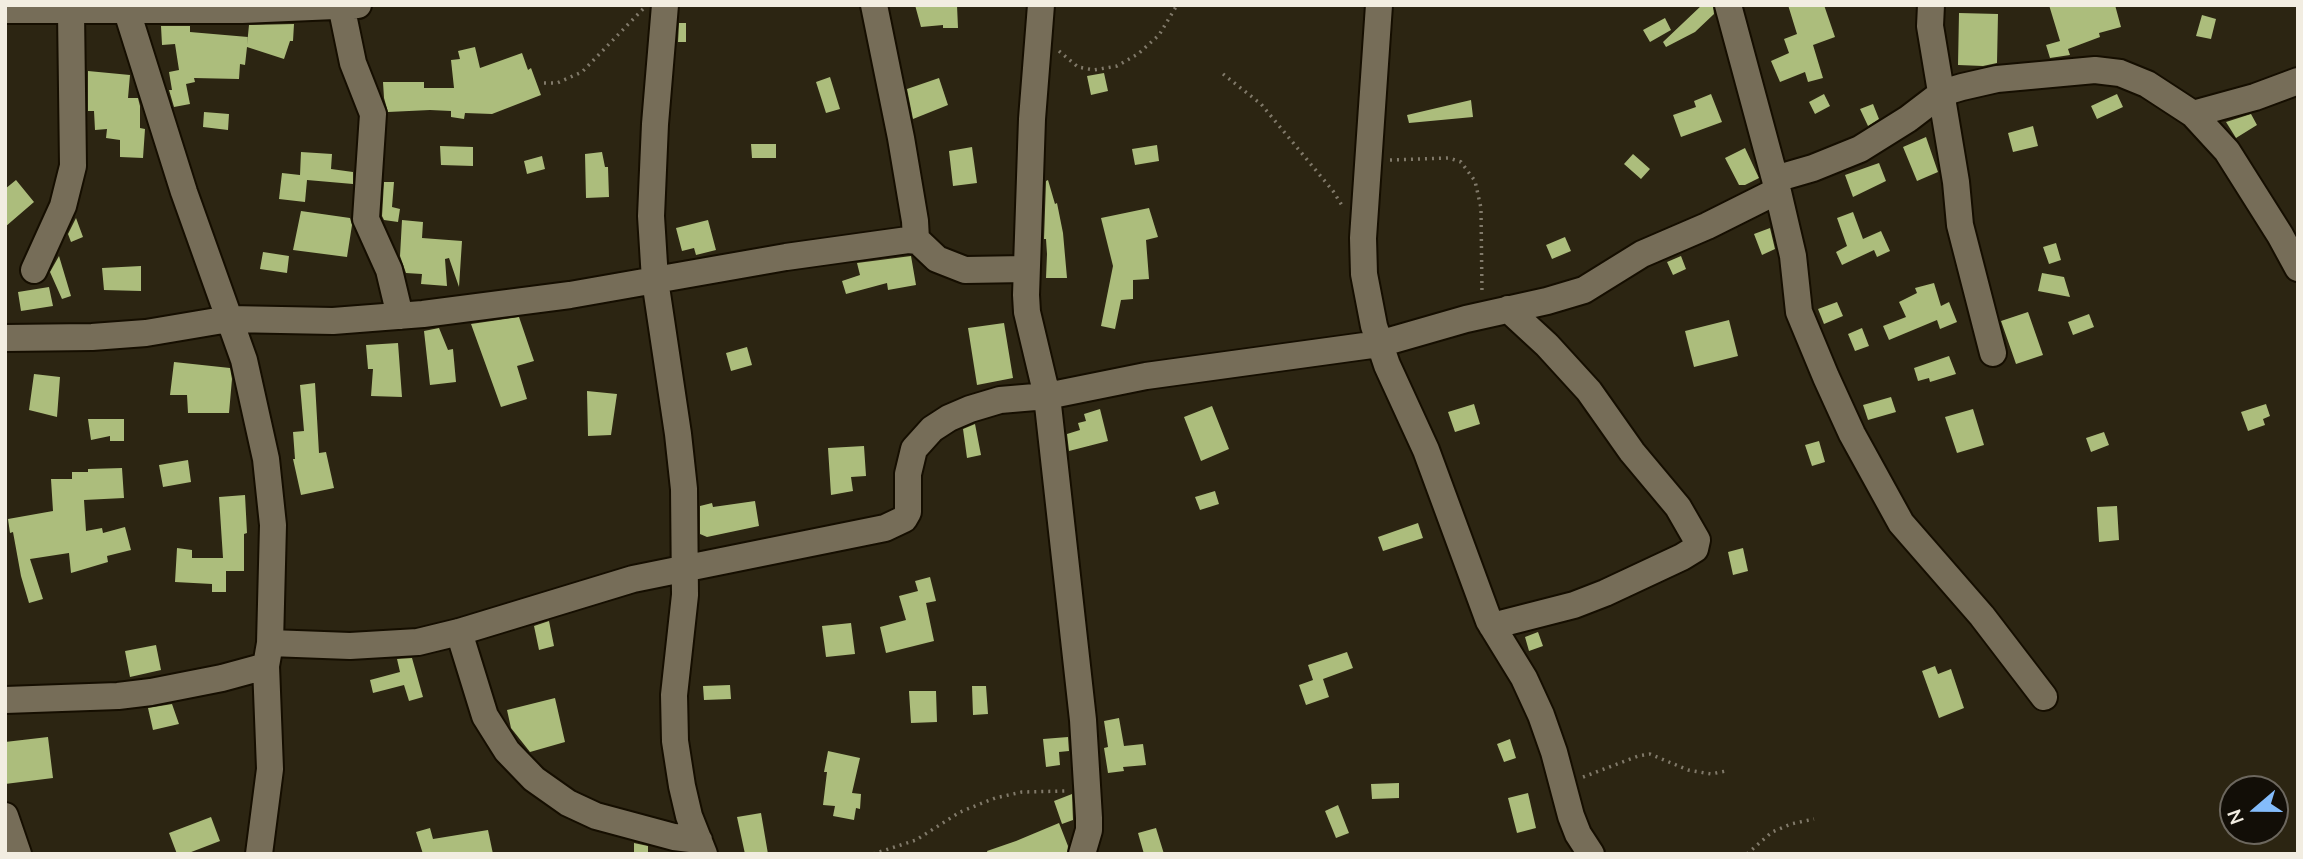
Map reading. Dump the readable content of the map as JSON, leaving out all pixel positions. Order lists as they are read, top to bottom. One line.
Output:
{"north":"left"}
